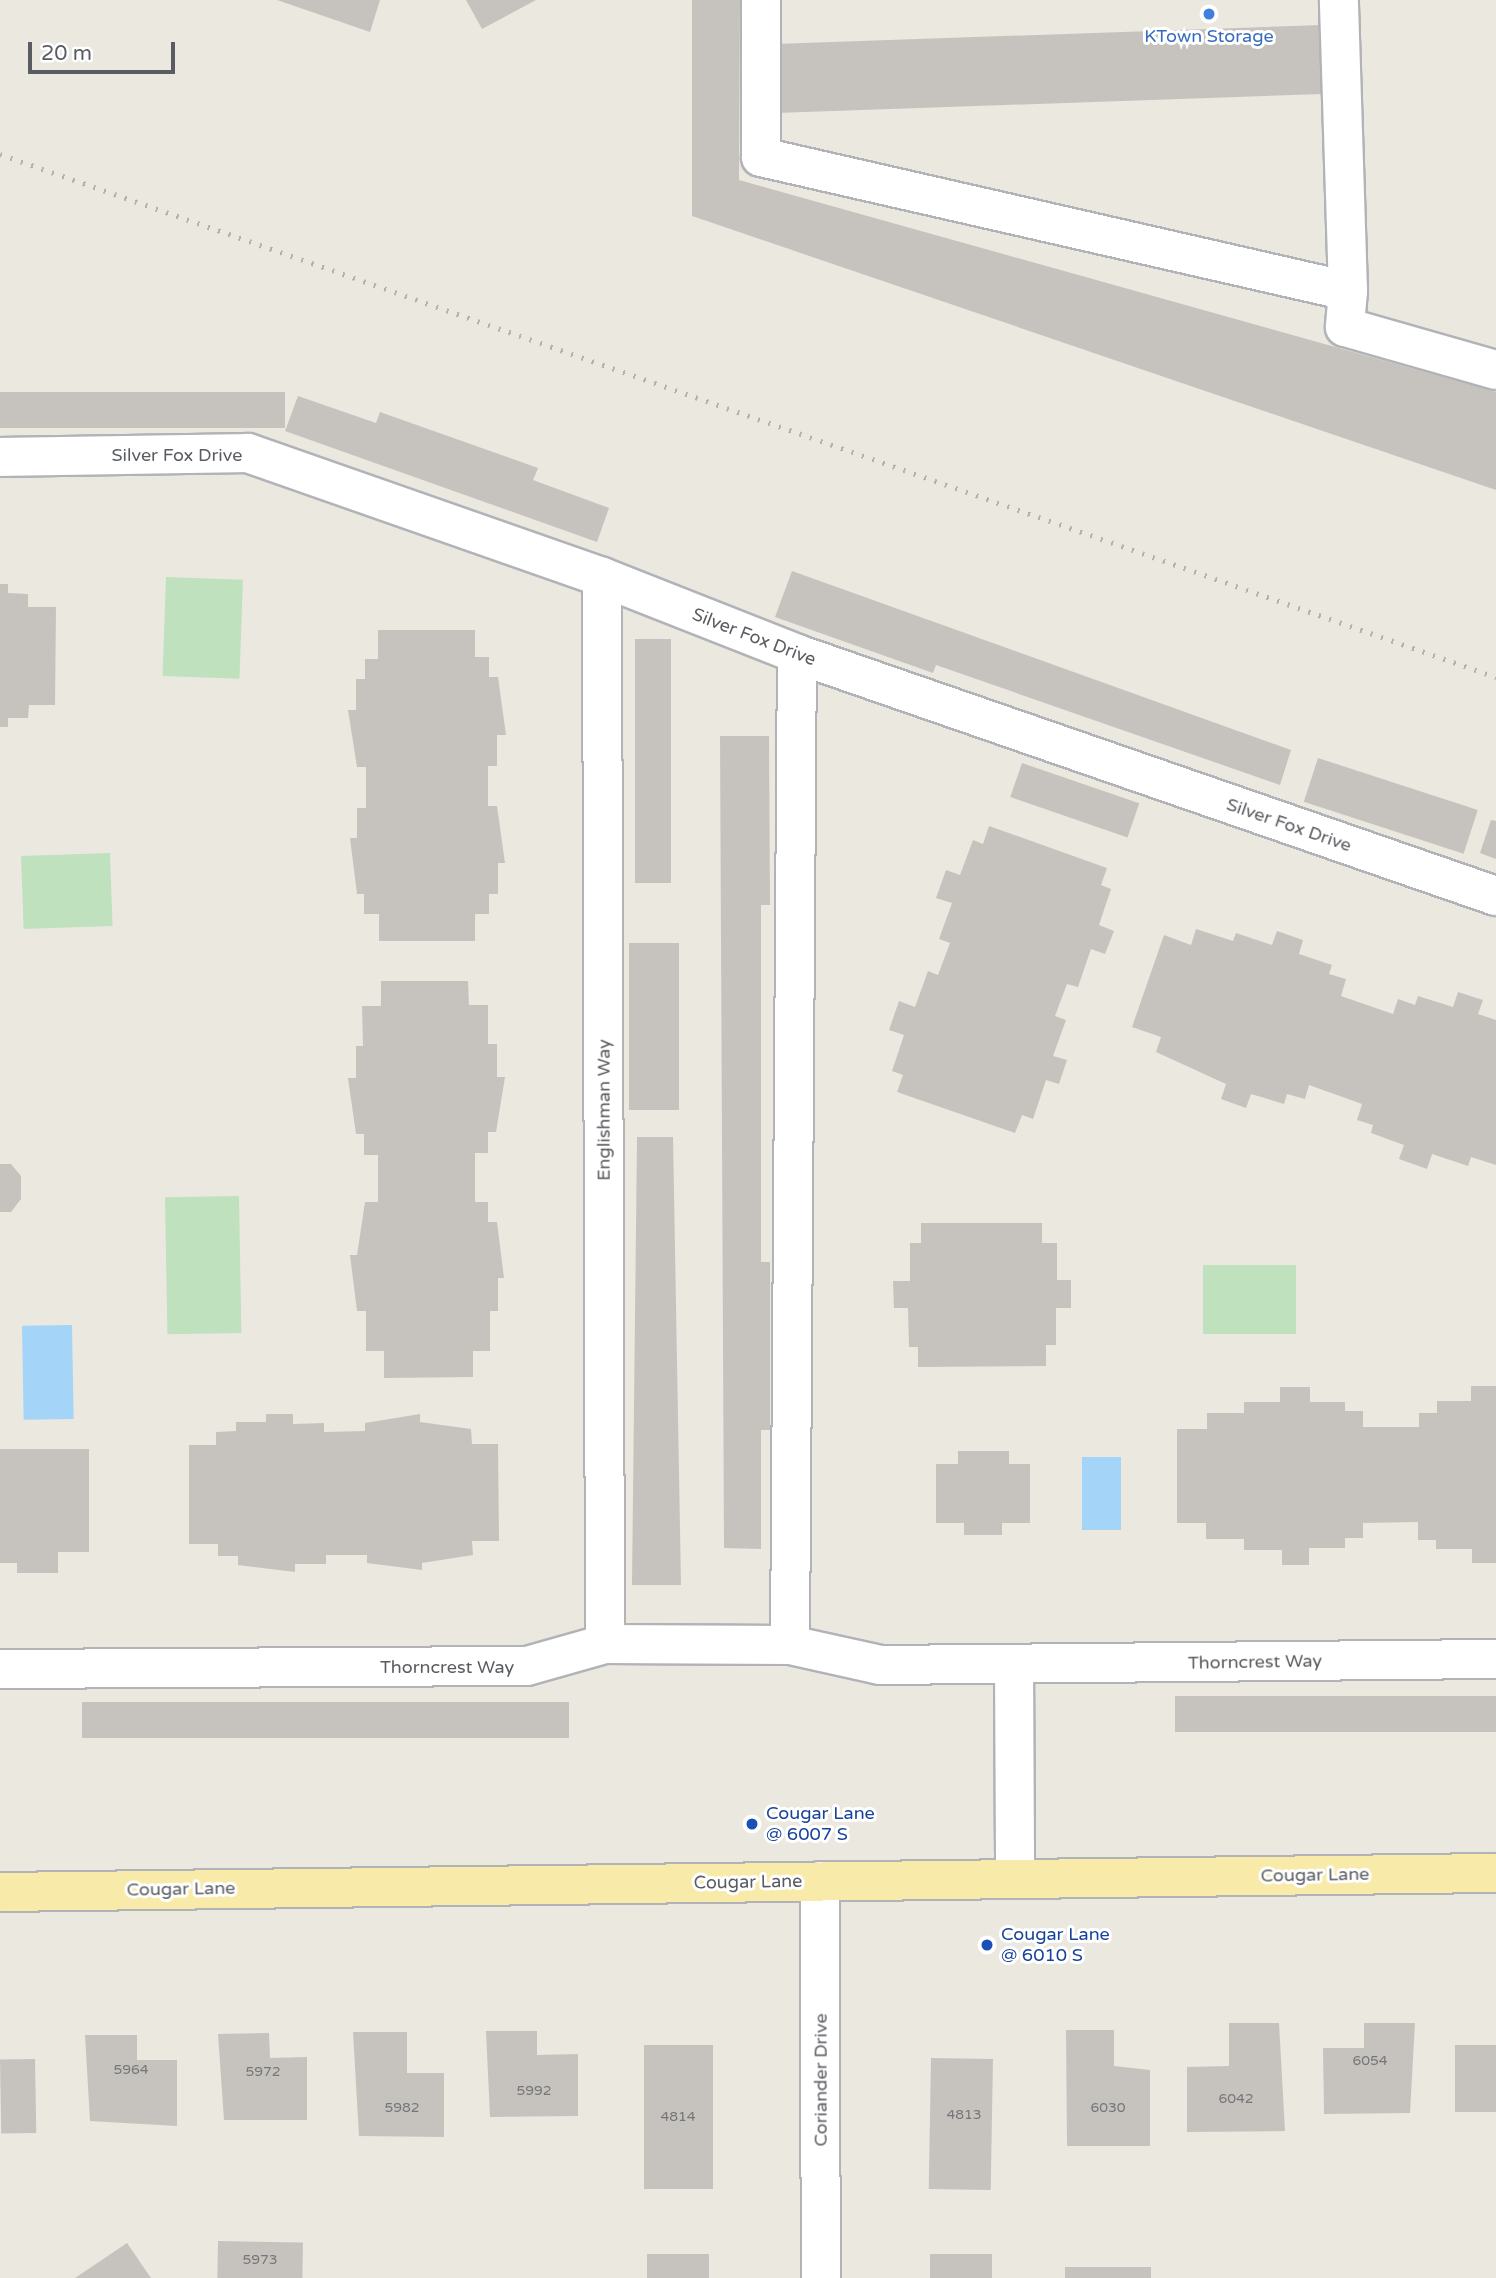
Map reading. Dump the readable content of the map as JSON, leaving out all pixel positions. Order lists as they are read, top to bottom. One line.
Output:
{"streets":{"main road":["Cougar Lane"],"street":["Silver Fox Drive","Englishman Way","Thorncrest Way","Coriander Drive"]},"crossings":[["Silver Fox Drive","Englishman Way"],["Englishman Way","Thorncrest Way"],["Cougar Lane","Coriander Drive"]],"places":["KTown Storage","Cougar Lane @ 6007 S","Cougar Lane @ 6010 S"],"house_numbers":["6054","5964","5972","5992","6042","5982","6030","4813","4814","5973"],"scale_bar":"20 m"}
